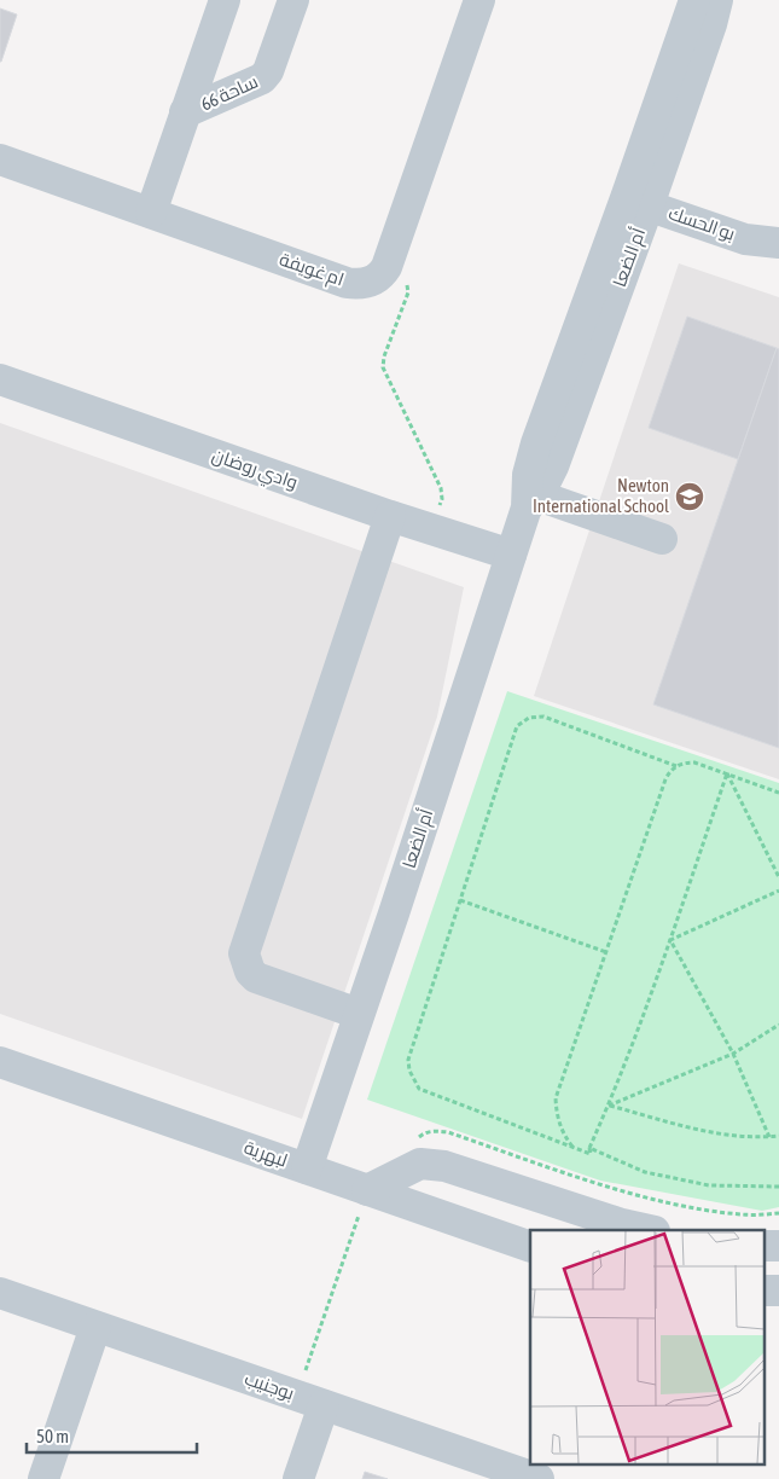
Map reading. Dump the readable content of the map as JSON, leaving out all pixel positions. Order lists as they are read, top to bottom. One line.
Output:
{"streets":{"street":["ساحة 66","بو الحسك","أم الضعا","ام غويفة","وادي روضان","لبهرية","بوجنيب"]},"crossings":[["ساحة 66","ام غويفة"],["بو الحسك","أم الضعا"],["أم الضعا","وادي روضان"],["أم الضعا","لبهرية"]],"places":{"school or university":["Newton International School"]},"scale_bar":"50 m"}
